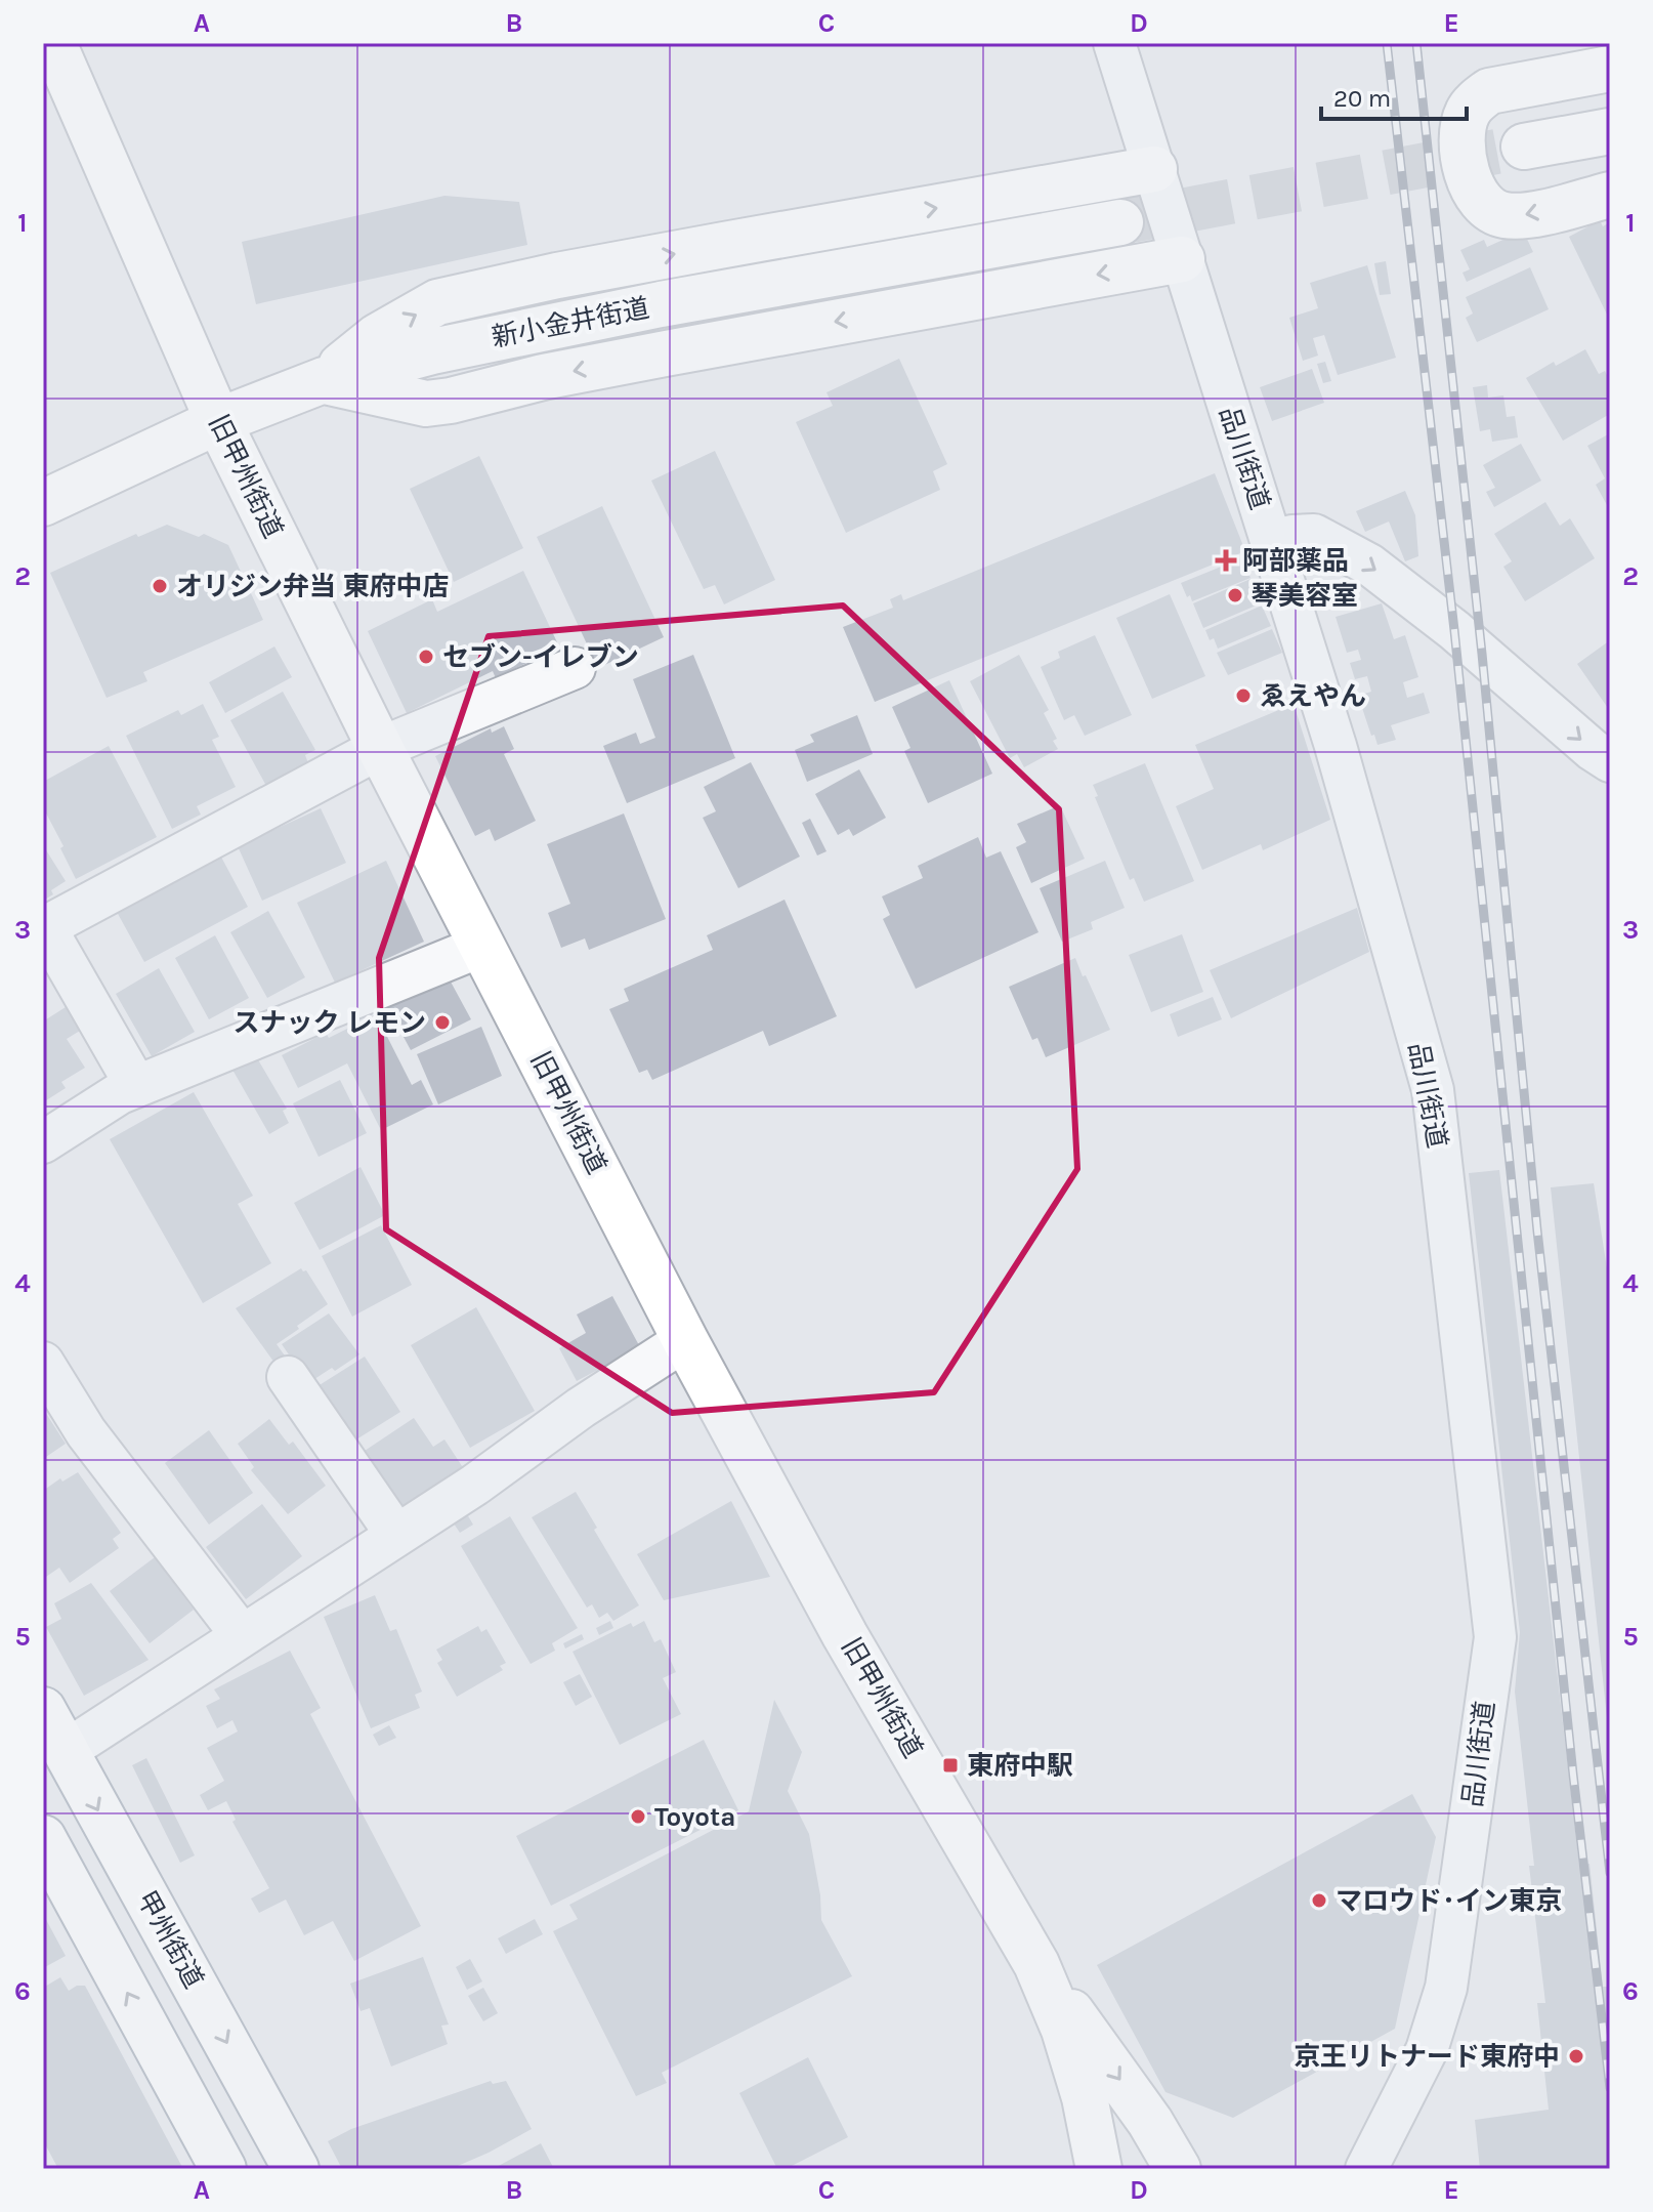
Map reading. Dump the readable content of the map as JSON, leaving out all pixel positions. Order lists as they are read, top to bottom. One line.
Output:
{"streets":{"main road":["新小金井街道","旧甲州街道","甲州街道"],"street":["品川街道"]},"crossings":[["新小金井街道","旧甲州街道"]],"places":{"health":["阿部薬品"],"other":["オリジン弁当 東府中店","琴美容室","セブン-イレブン","ゑえやん","スナック レモン","Toyota","マロウド･イン東京","京王リトナード東府中"],"transit":["東府中駅"]},"scale_bar":"20 m","grid":{"columns":["A","B","C","D","E"],"rows":["1","2","3","4","5","6"]}}
